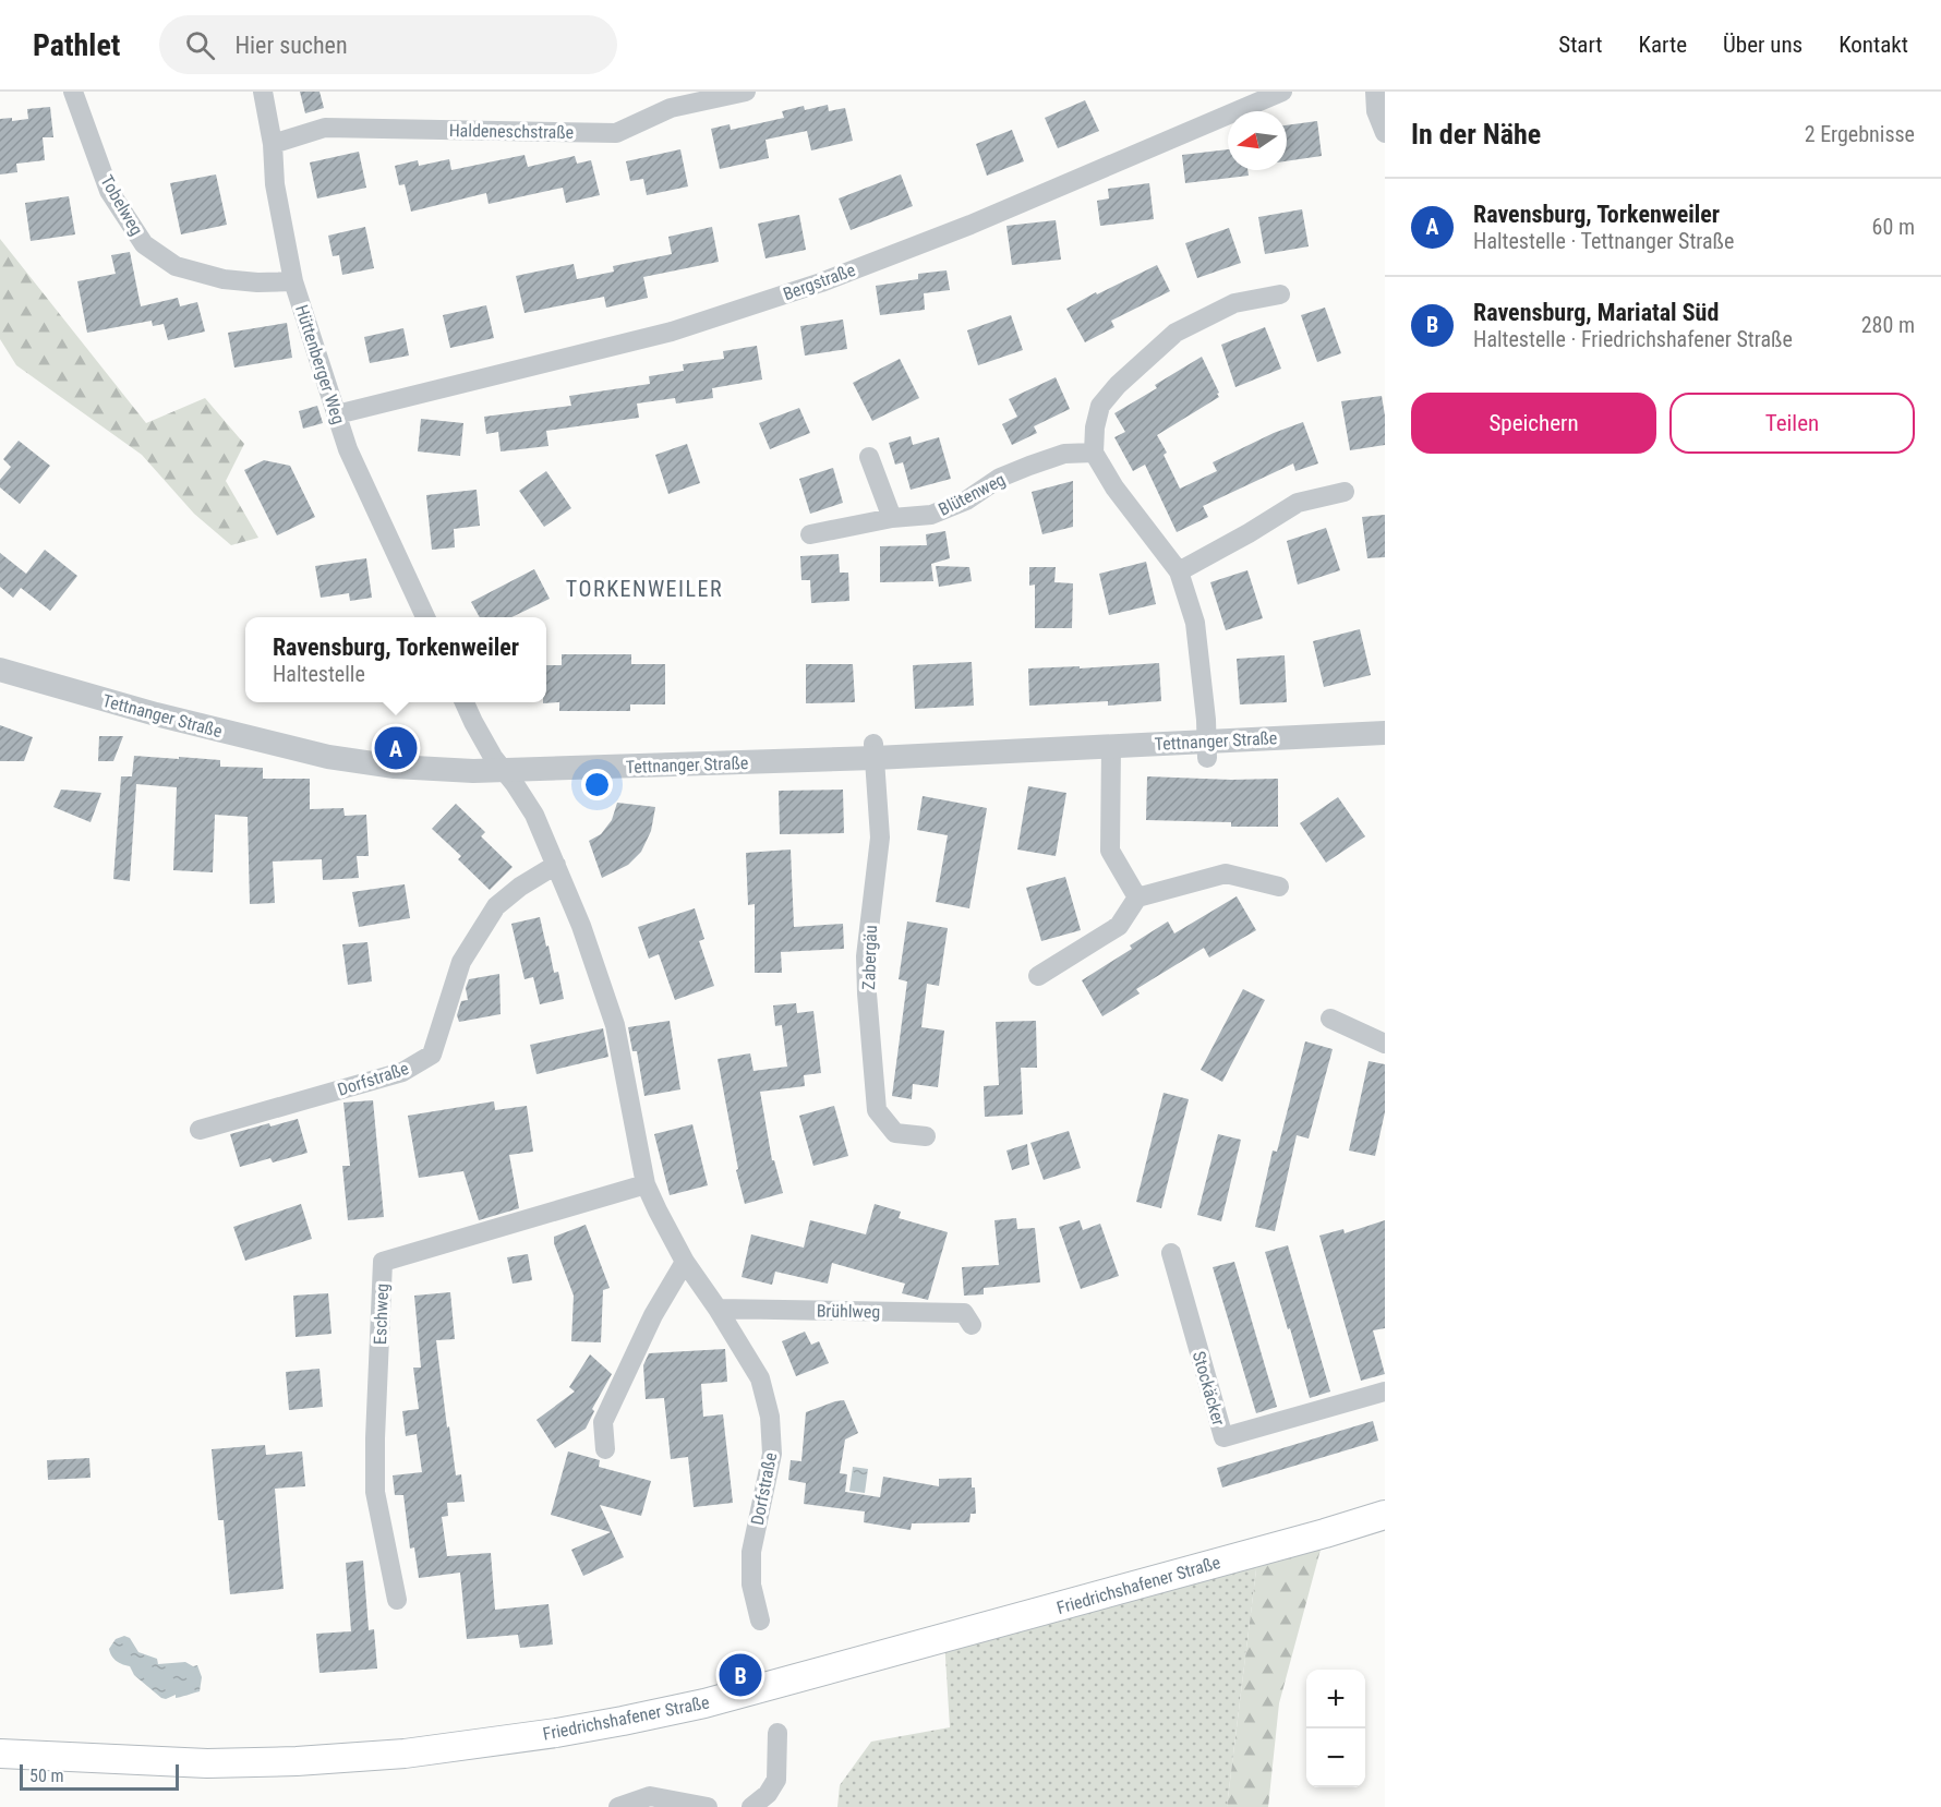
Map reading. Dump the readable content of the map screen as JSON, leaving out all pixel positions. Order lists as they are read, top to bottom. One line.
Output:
{"streets":{"main road":["Friedrichshafener Straße"],"street":["Haldeneschstraße","Tobelweg","Bergstraße","Hüttenberger Weg","Blütenweg","Tettnanger Straße","Zabergäu","Dorfstraße","Brühlweg","Eschweg","Stockäcker"]},"crossings":[["Haldeneschstraße","Hüttenberger Weg"],["Tobelweg","Hüttenberger Weg"],["Bergstraße","Hüttenberger Weg"],["Tettnanger Straße","Zabergäu"],["Tettnanger Straße","Dorfstraße"],["Dorfstraße","Brühlweg"],["Dorfstraße","Eschweg"]],"districts":["TORKENWEILER"],"scale_bar":"50 m","north":"left","page":{"header":"Pathlet","search":"Hier suchen","nav":["Start","Karte","Über uns","Kontakt"],"heading":["In der Nähe","2 Ergebnisse"],"list":[{"mark":"A","name":"Ravensburg, Torkenweiler","note":"Haltestelle · Tettnanger Straße","value":"60 m"},{"mark":"B","name":"Ravensburg, Mariatal Süd","note":"Haltestelle · Friedrichshafener Straße","value":"280 m"}],"buttons":["Speichern","Teilen"],"popup":["Ravensburg, Torkenweiler","Haltestelle"],"pins":["A","B"],"map_buttons":["+","−"],"scale":"50 m"}}
